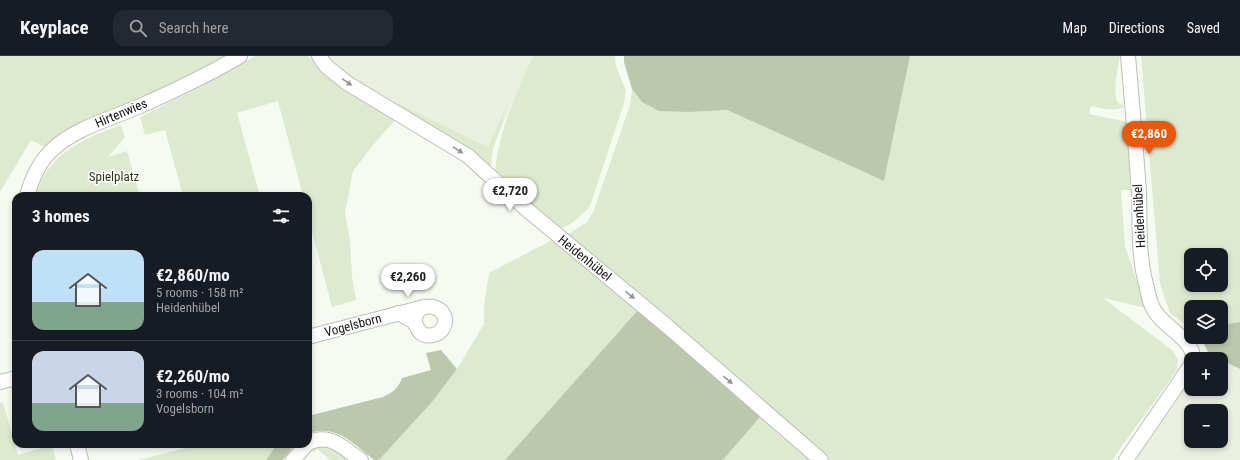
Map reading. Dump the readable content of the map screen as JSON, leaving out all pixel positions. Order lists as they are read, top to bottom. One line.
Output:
{"streets":{"street":["Hirtenwies","Heidenhübel","Vogelsborn"]},"one_way":["Heidenhübel"],"parks":["Spielplatz"],"page":{"header":"Keyplace","search":"Search here","nav":["Map","Directions","Saved"],"price":["€2,860","€2,720","€2,260"],"heading":"3 homes","list":[{"name":"€2,860/mo","note":"5 rooms · 158 m² · Heidenhübel"},{"name":"€2,260/mo","note":"3 rooms · 104 m² · Vogelsborn"}],"map_buttons":["+","−"]}}
